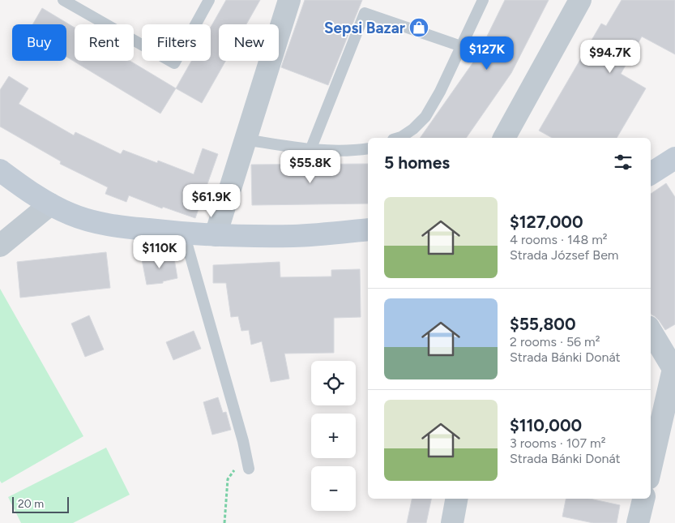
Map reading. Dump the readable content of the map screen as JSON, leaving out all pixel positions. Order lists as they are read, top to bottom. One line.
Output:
{"places":{"shop":["Sepsi Bazar"]},"scale_bar":"20 m","page":{"chip":["Buy","Rent","Filters","New"],"price":["$127K","$94.7K","$55.8K","$61.9K","$110K"],"heading":"5 homes","list":[{"name":"$127,000","note":"4 rooms · 148 m² · Strada József Bem"},{"name":"$55,800","note":"2 rooms · 56 m² · Strada Bánki Donát"},{"name":"$110,000","note":"3 rooms · 107 m² · Strada Bánki Donát"}],"map_buttons":["+","−"],"scale":"20 m"}}
